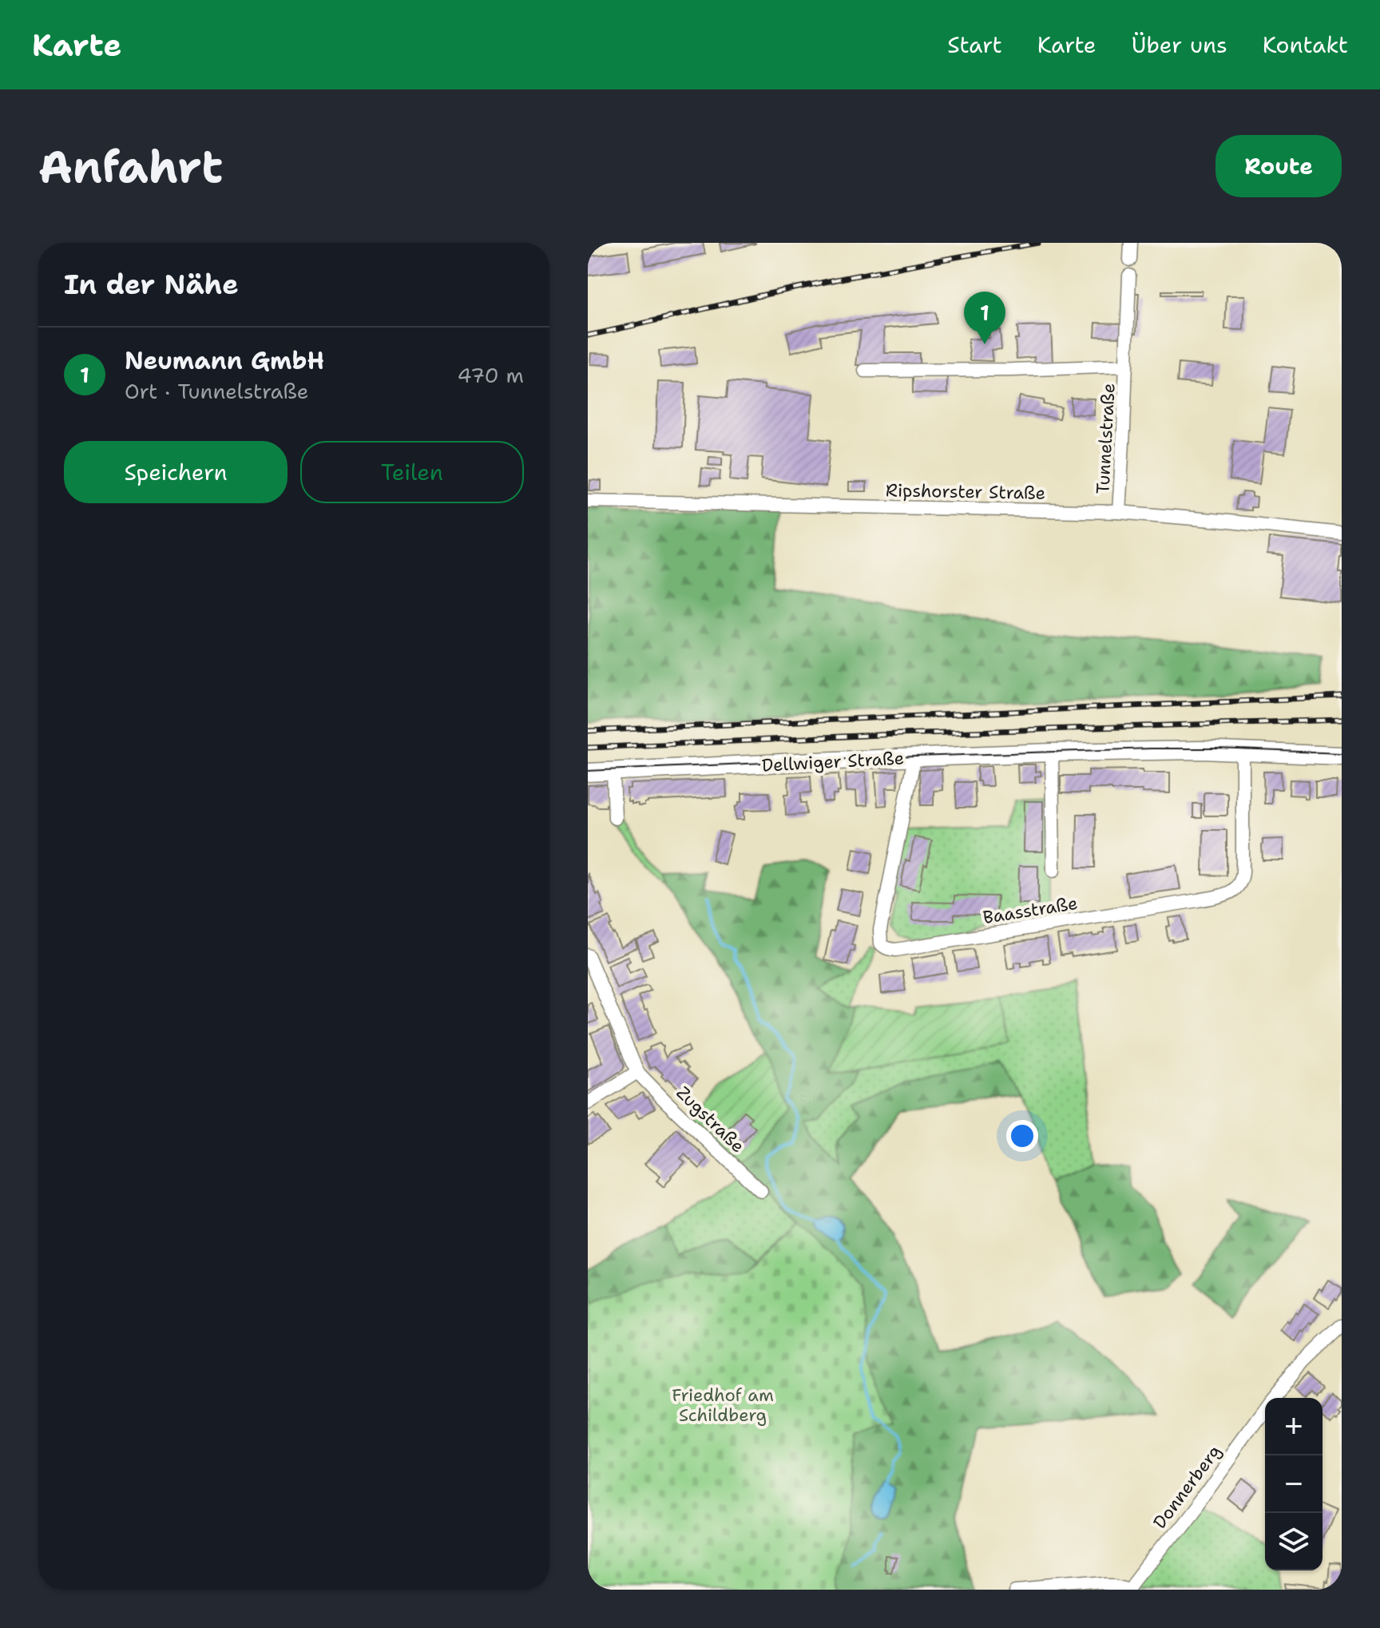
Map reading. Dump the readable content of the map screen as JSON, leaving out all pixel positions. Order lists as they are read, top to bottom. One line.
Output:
{"streets":{"main road":["Dellwiger Straße"],"street":["Tunnelstraße","Ripshorster Straße","Baasstraße","Zugstraße","Donnerberg"]},"crossings":[["Tunnelstraße","Ripshorster Straße"],["Dellwiger Straße","Baasstraße"]],"parks":["Friedhof am Schildberg"],"page":{"header":"Karte","nav":["Start","Karte","Über uns","Kontakt"],"buttons":["Route",["Speichern","Teilen"]],"title":"Anfahrt","heading":"In der Nähe","pins":"1","list":[{"mark":"1","name":"Neumann GmbH","note":"Ort · Tunnelstraße","value":"470 m"}],"map_buttons":["+","−"]}}
